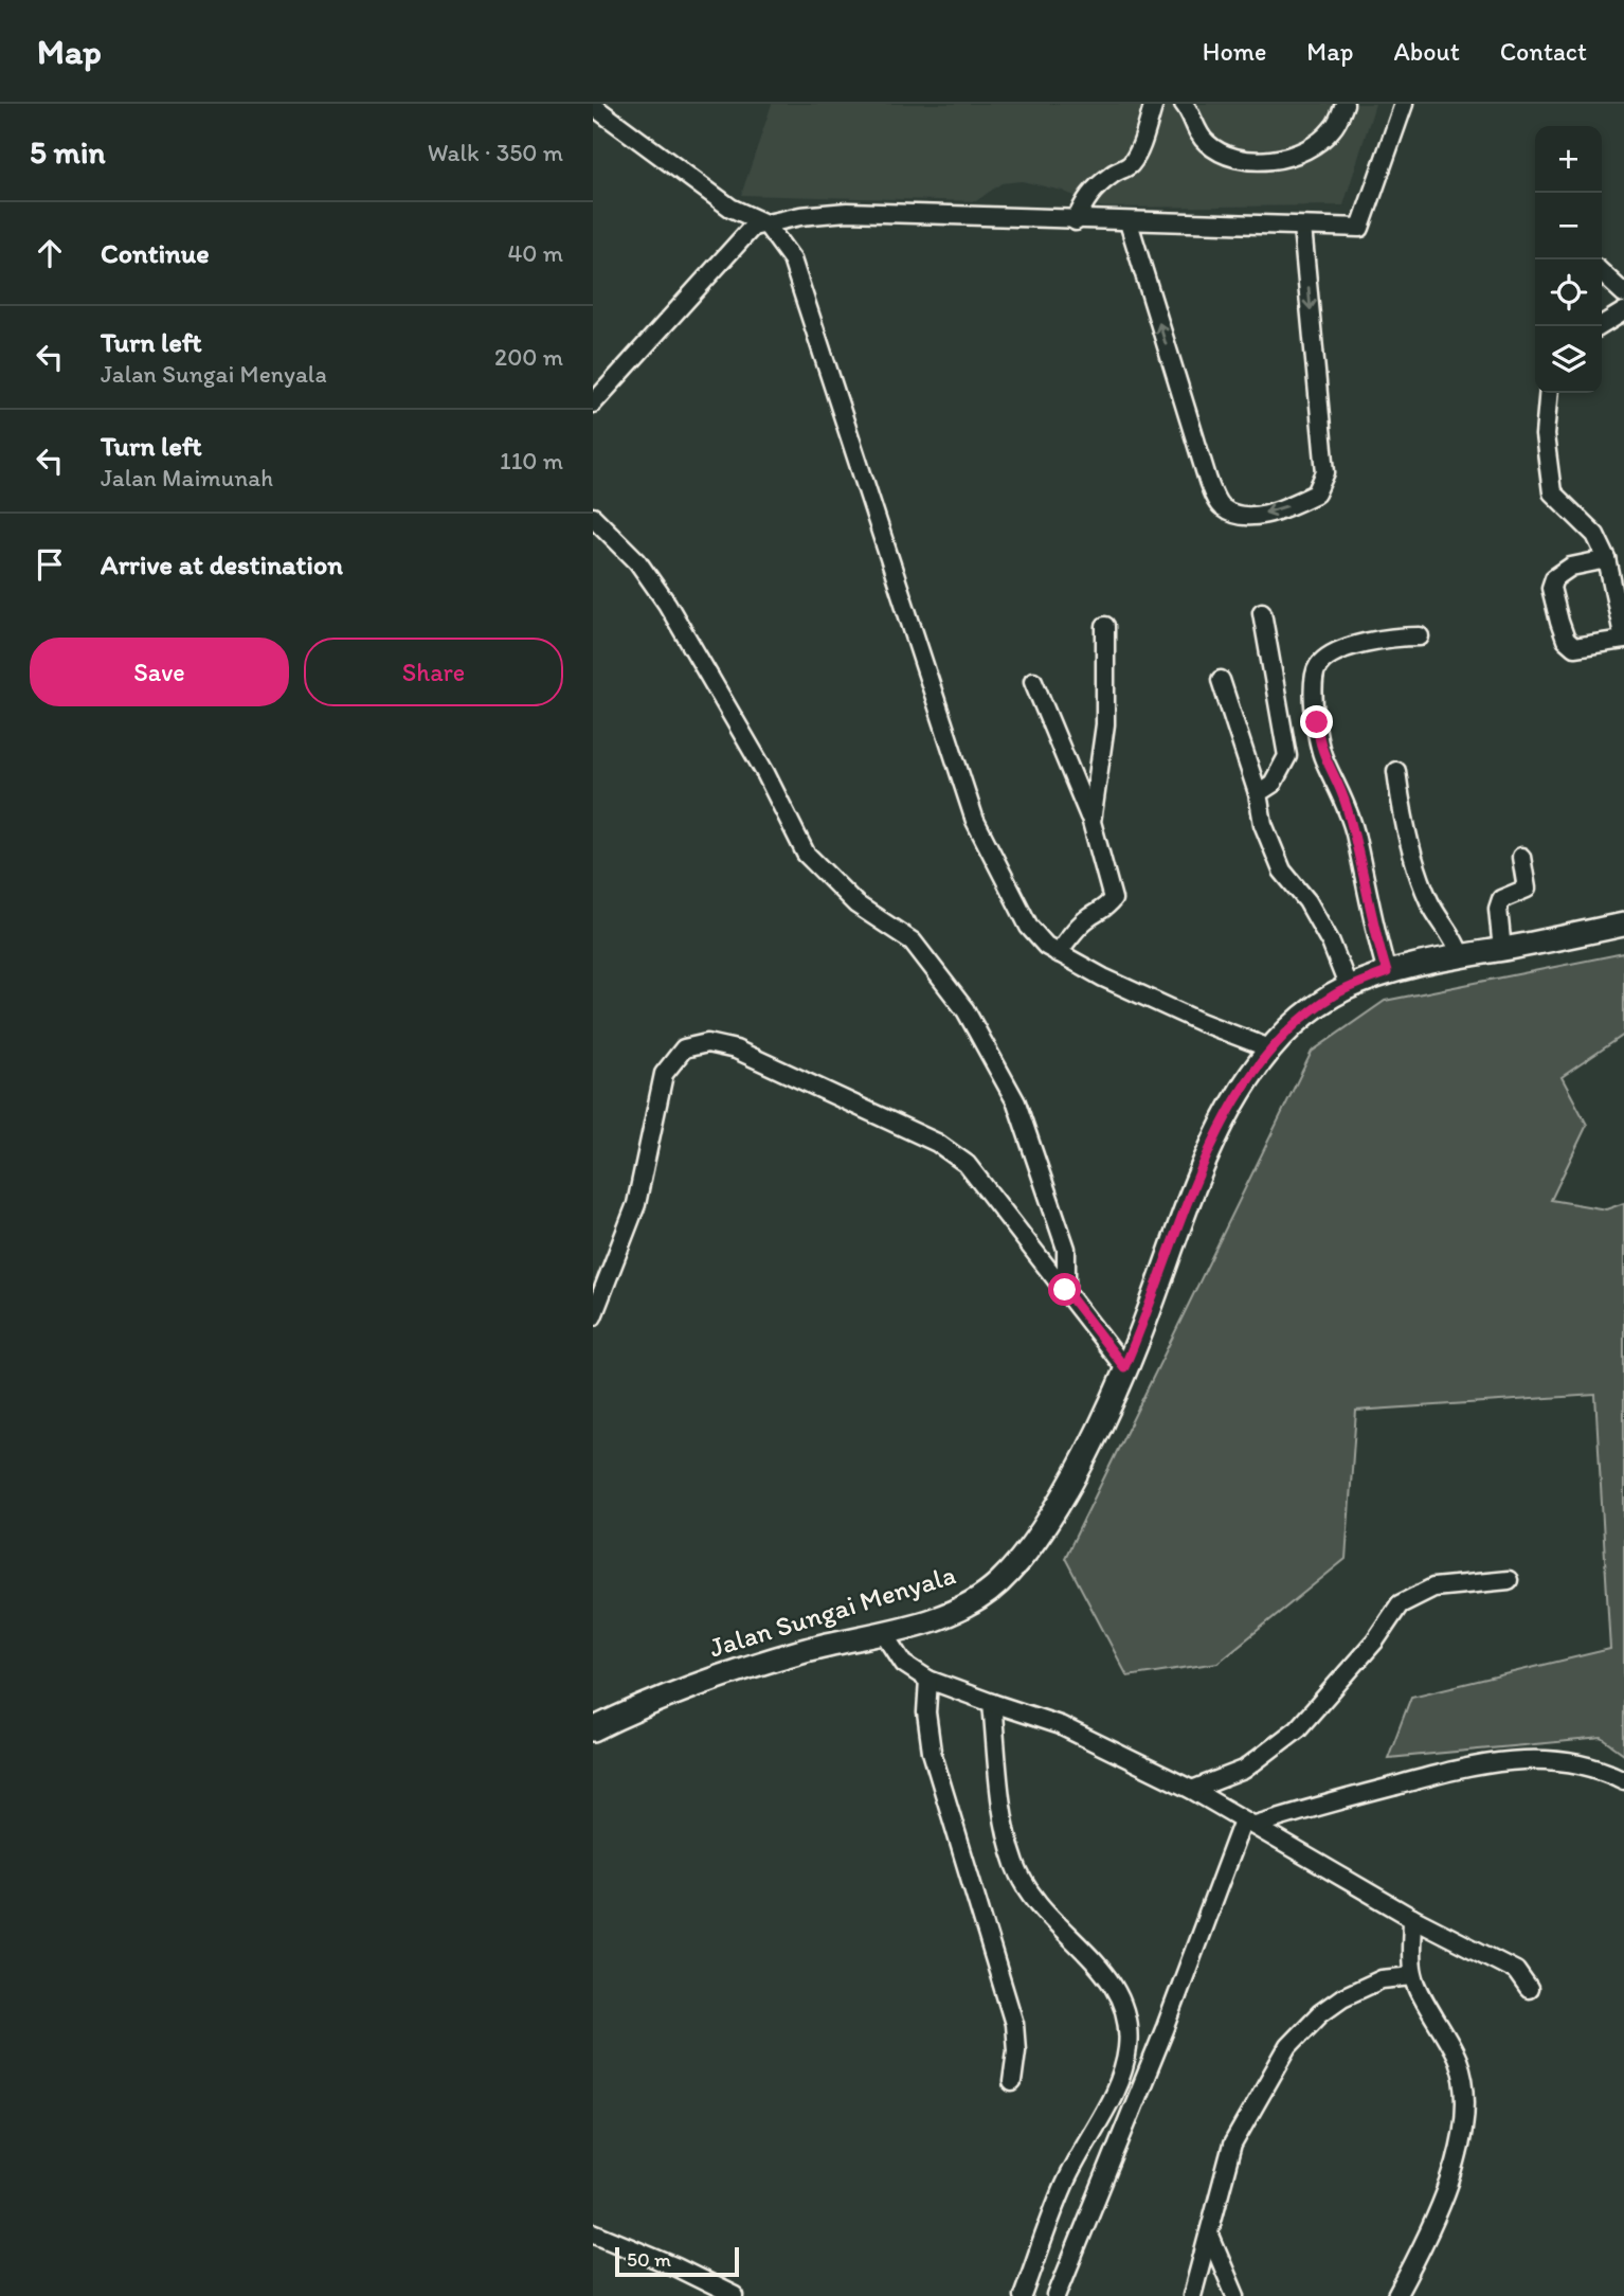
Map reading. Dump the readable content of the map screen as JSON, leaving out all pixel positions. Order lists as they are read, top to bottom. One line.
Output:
{"streets":{"main road":["Jalan Sungai Menyala"]},"scale_bar":"50 m","page":{"header":"Map","nav":["Home","Map","About","Contact"],"heading":["5 min","Walk · 350 m"],"map_buttons":["+","−"],"list":[["Continue","40 m"],["Turn left","Jalan Sungai Menyala","200 m"],["Turn left","Jalan Maimunah","110 m"],"Arrive at destination"],"buttons":["Save","Share"],"scale":"50 m"}}
